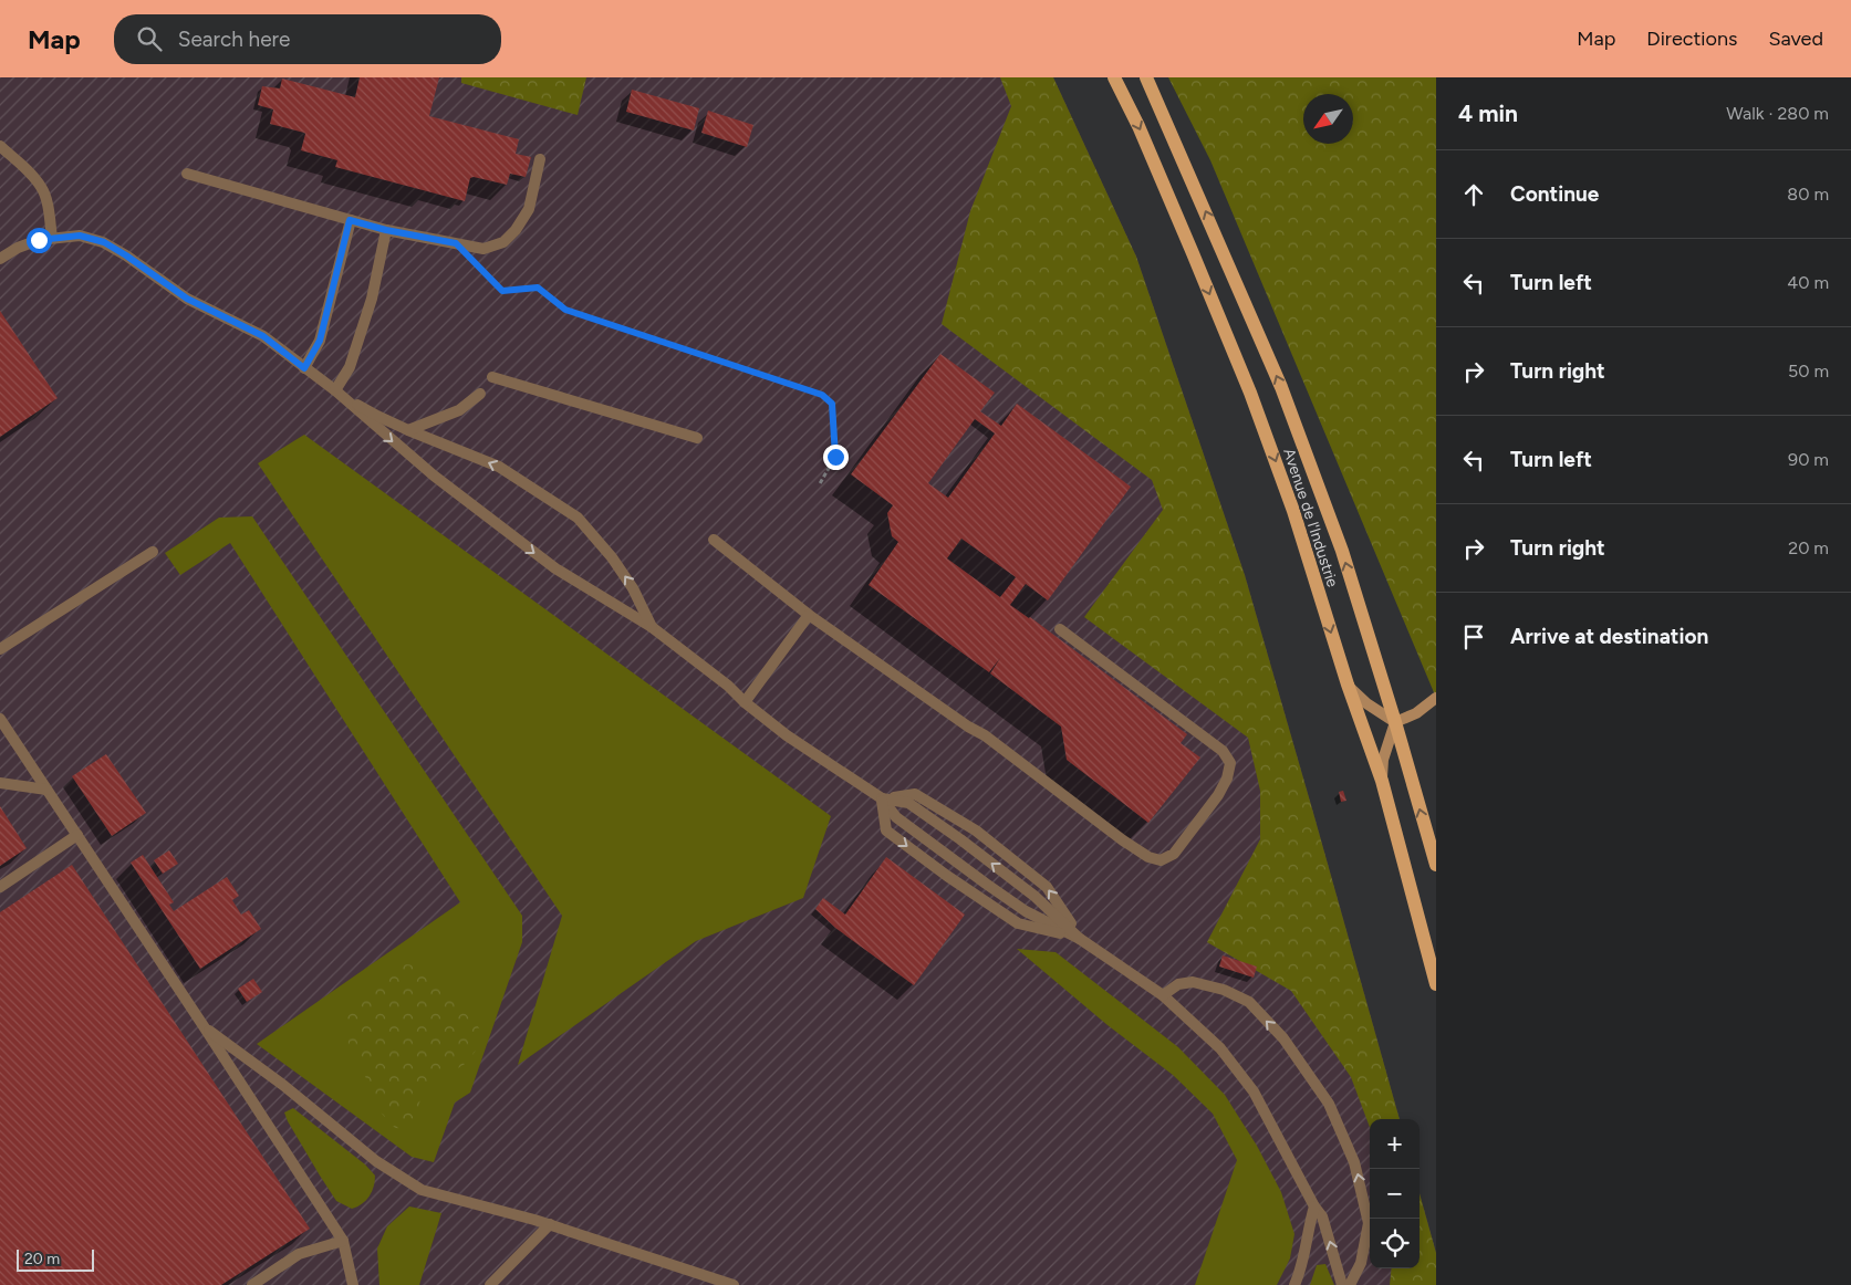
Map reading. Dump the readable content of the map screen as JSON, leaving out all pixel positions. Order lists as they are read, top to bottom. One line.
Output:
{"streets":{"main road":["Avenue de l'Industrie"]},"scale_bar":"20 m","north":"bottom left","page":{"header":"Map","search":"Search here","nav":["Map","Directions","Saved"],"heading":["4 min","Walk · 280 m"],"list":[["Continue","80 m"],["Turn left","40 m"],["Turn right","50 m"],["Turn left","90 m"],["Turn right","20 m"],"Arrive at destination"],"map_buttons":["+","−"],"scale":"20 m"}}
